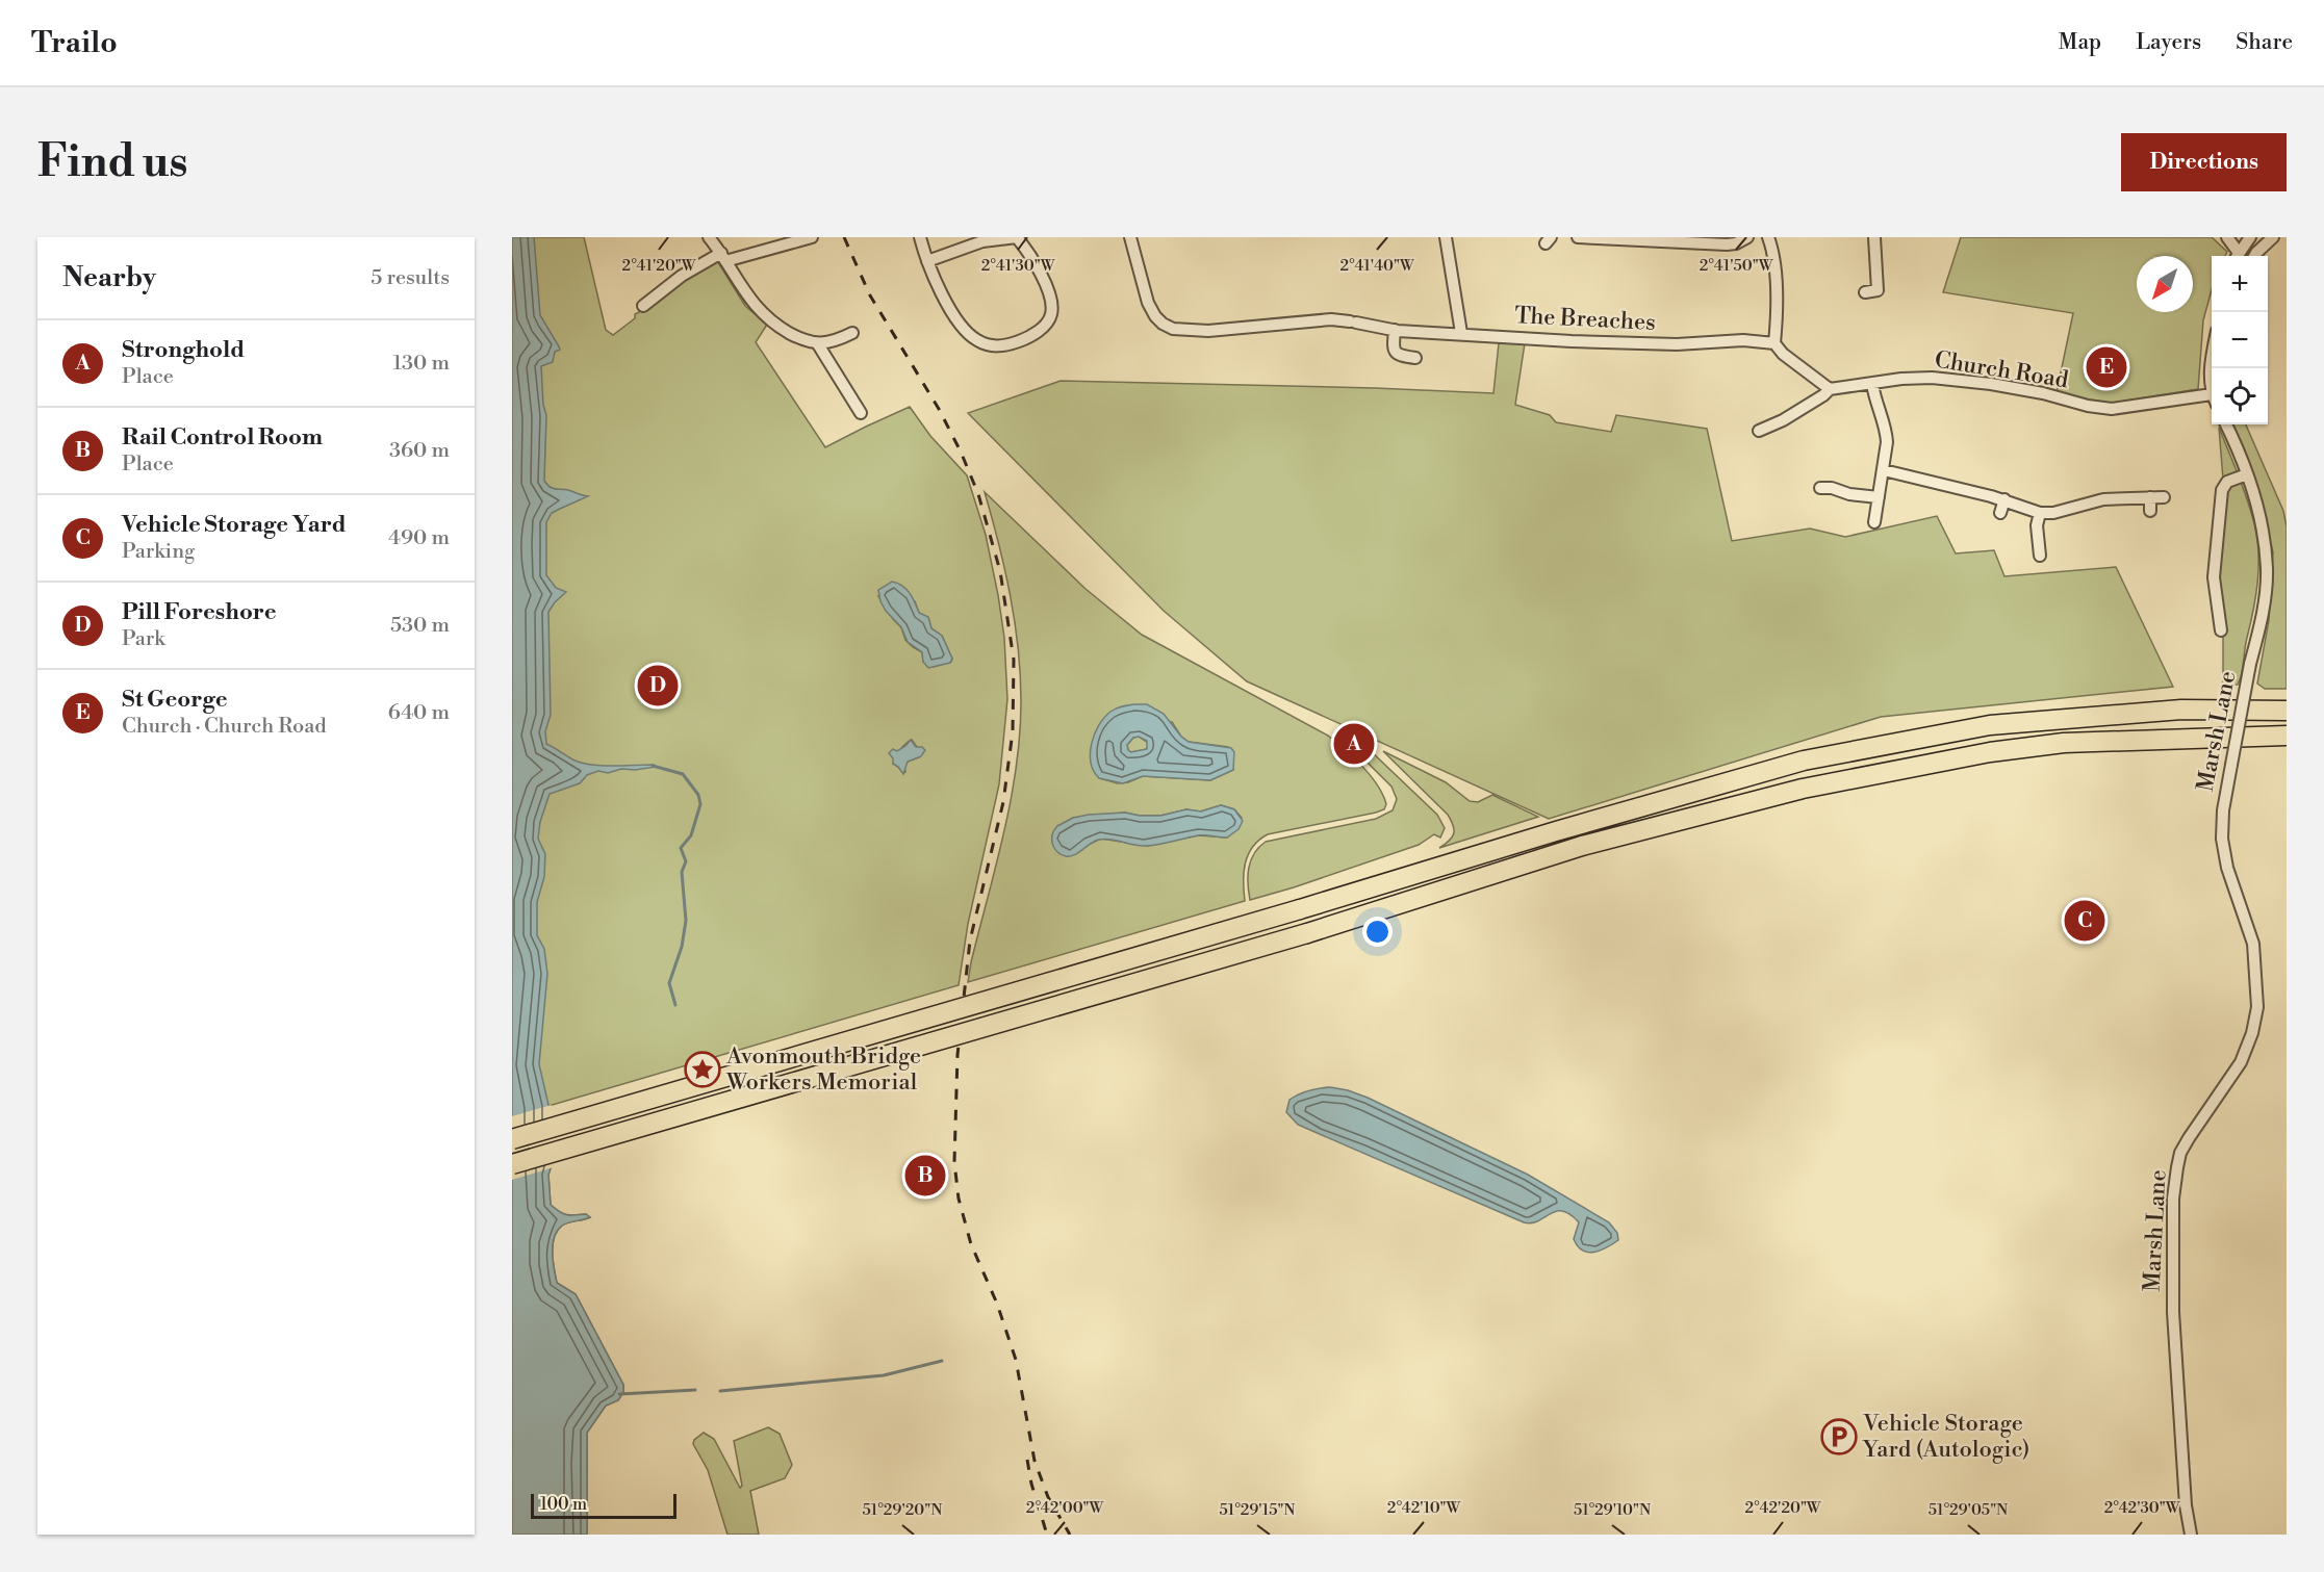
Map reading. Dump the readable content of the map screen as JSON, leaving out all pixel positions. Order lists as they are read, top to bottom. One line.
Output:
{"streets":{"street":["The Breaches","Church Road","Marsh Lane"]},"places":{"place":["Avonmouth Bridge Workers Memorial"],"parking":["Vehicle Storage Yard (Autologic)"]},"scale_bar":"100 m","north":"bottom left","page":{"header":"Trailo","nav":["Map","Layers","Share"],"buttons":"Directions","title":"Find us","heading":["Nearby","5 results"],"map_buttons":["+","−"],"list":[{"mark":"A","name":"Stronghold","note":"Place","value":"130 m"},{"mark":"B","name":"Rail Control Room","note":"Place","value":"360 m"},{"mark":"C","name":"Vehicle Storage Yard","note":"Parking","value":"490 m"},{"mark":"D","name":"Pill Foreshore","note":"Park","value":"530 m"},{"mark":"E","name":"St George","note":"Church · Church Road","value":"640 m"}],"pins":["E","D","A","C","B"],"scale":"100 m"},"coordinates":["2°41'20\"W","2°41'30\"W","2°41'40\"W","2°41'50\"W","2°42'00\"W","2°42'10\"W","2°42'20\"W","2°42'30\"W","51°29'20\"N","51°29'15\"N","51°29'10\"N","51°29'05\"N"]}
